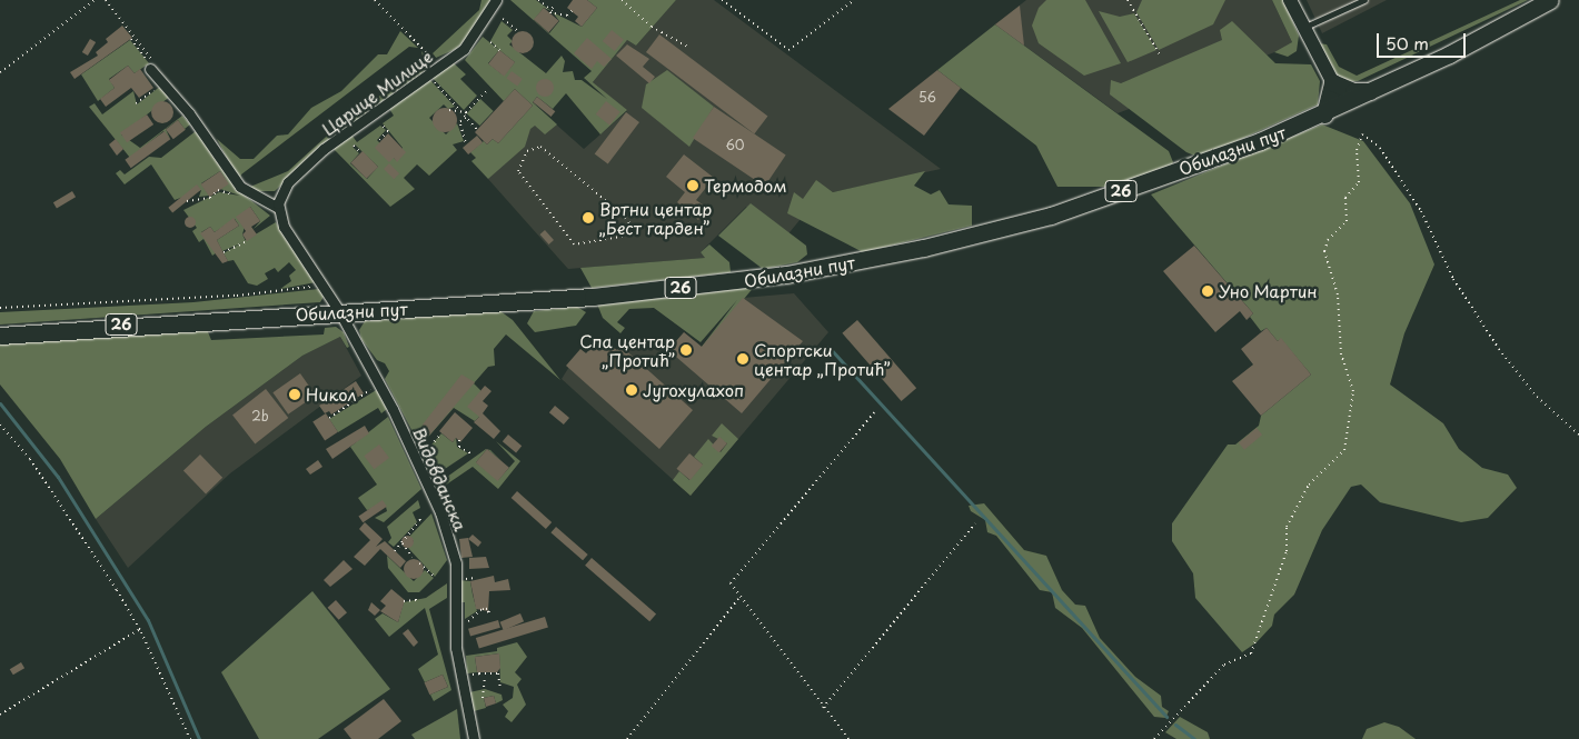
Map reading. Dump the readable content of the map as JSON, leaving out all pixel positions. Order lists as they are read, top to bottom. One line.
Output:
{"streets":{"main road":["Обилазни пут","26"],"street":["Царице Милице","Видовданска"]},"crossings":[["Обилазни пут","Видовданска"]],"places":["Термодом","Вртни центар „Бест гарден”","Уно Мартин","Спа центар „Протић”","Спортски центар „Протић”","Југохулахоп","Никол"],"house_numbers":["56","60","2b"],"scale_bar":"50 m"}
